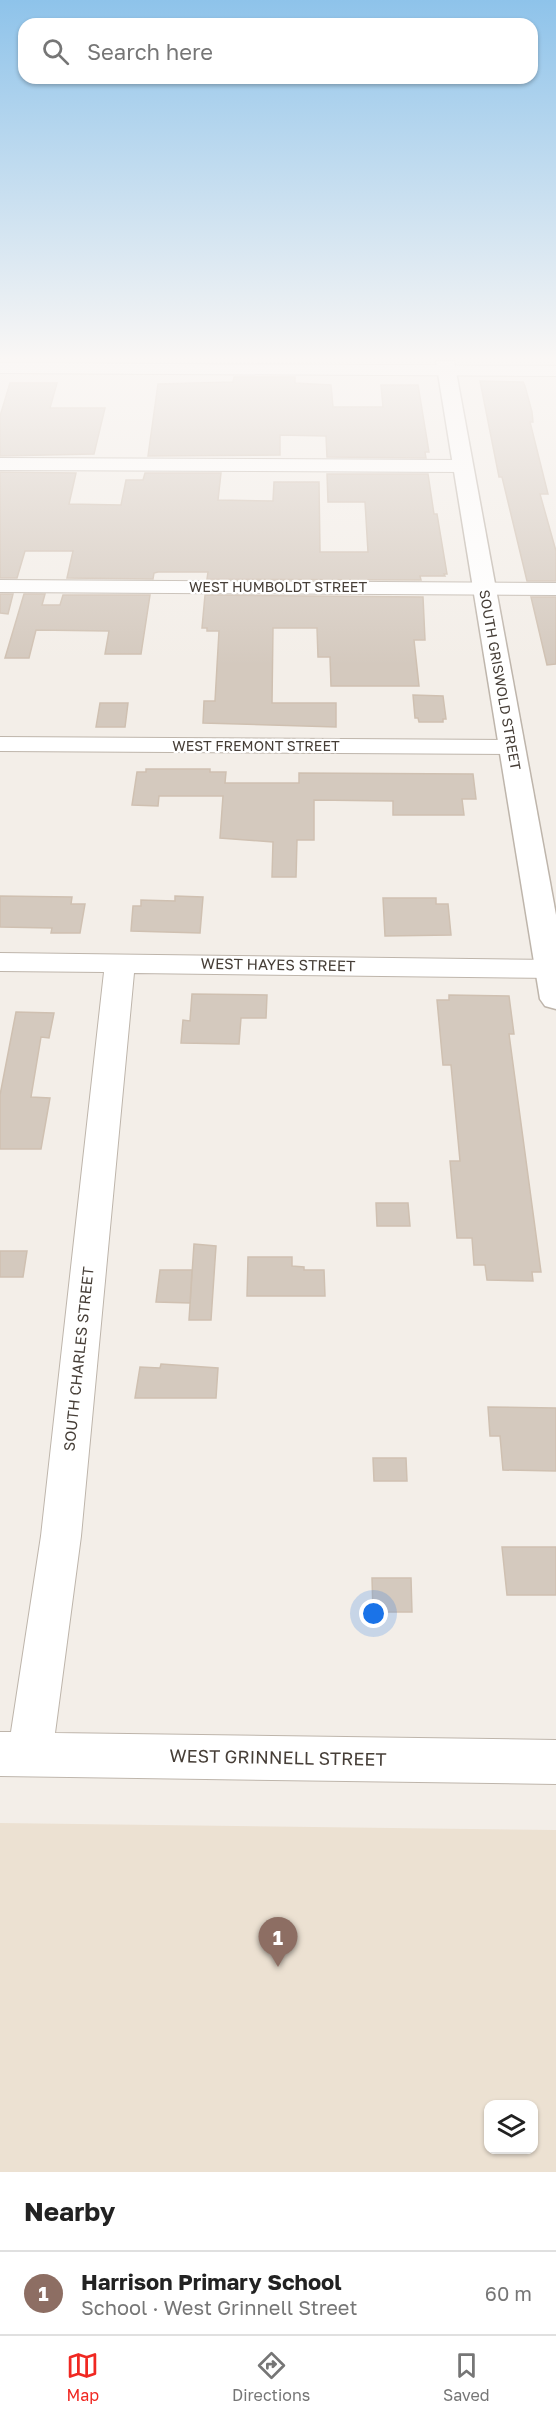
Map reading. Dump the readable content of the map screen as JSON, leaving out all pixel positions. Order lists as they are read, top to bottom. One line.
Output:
{"streets":{"street":["WEST HUMBOLDT STREET","SOUTH GRISWOLD STREET","WEST FREMONT STREET","WEST HAYES STREET","SOUTH CHARLES STREET","WEST GRINNELL STREET"]},"crossings":[["WEST HUMBOLDT STREET","SOUTH GRISWOLD STREET"],["SOUTH GRISWOLD STREET","WEST FREMONT STREET"],["SOUTH GRISWOLD STREET","WEST HAYES STREET"],["WEST HAYES STREET","SOUTH CHARLES STREET"],["SOUTH CHARLES STREET","WEST GRINNELL STREET"]],"page":{"search":"Search here","pins":"1","heading":"Nearby","list":[{"mark":"1","name":"Harrison Primary School","note":"School · West Grinnell Street","value":"60 m"}],"nav":["Map","Directions","Saved"]}}
